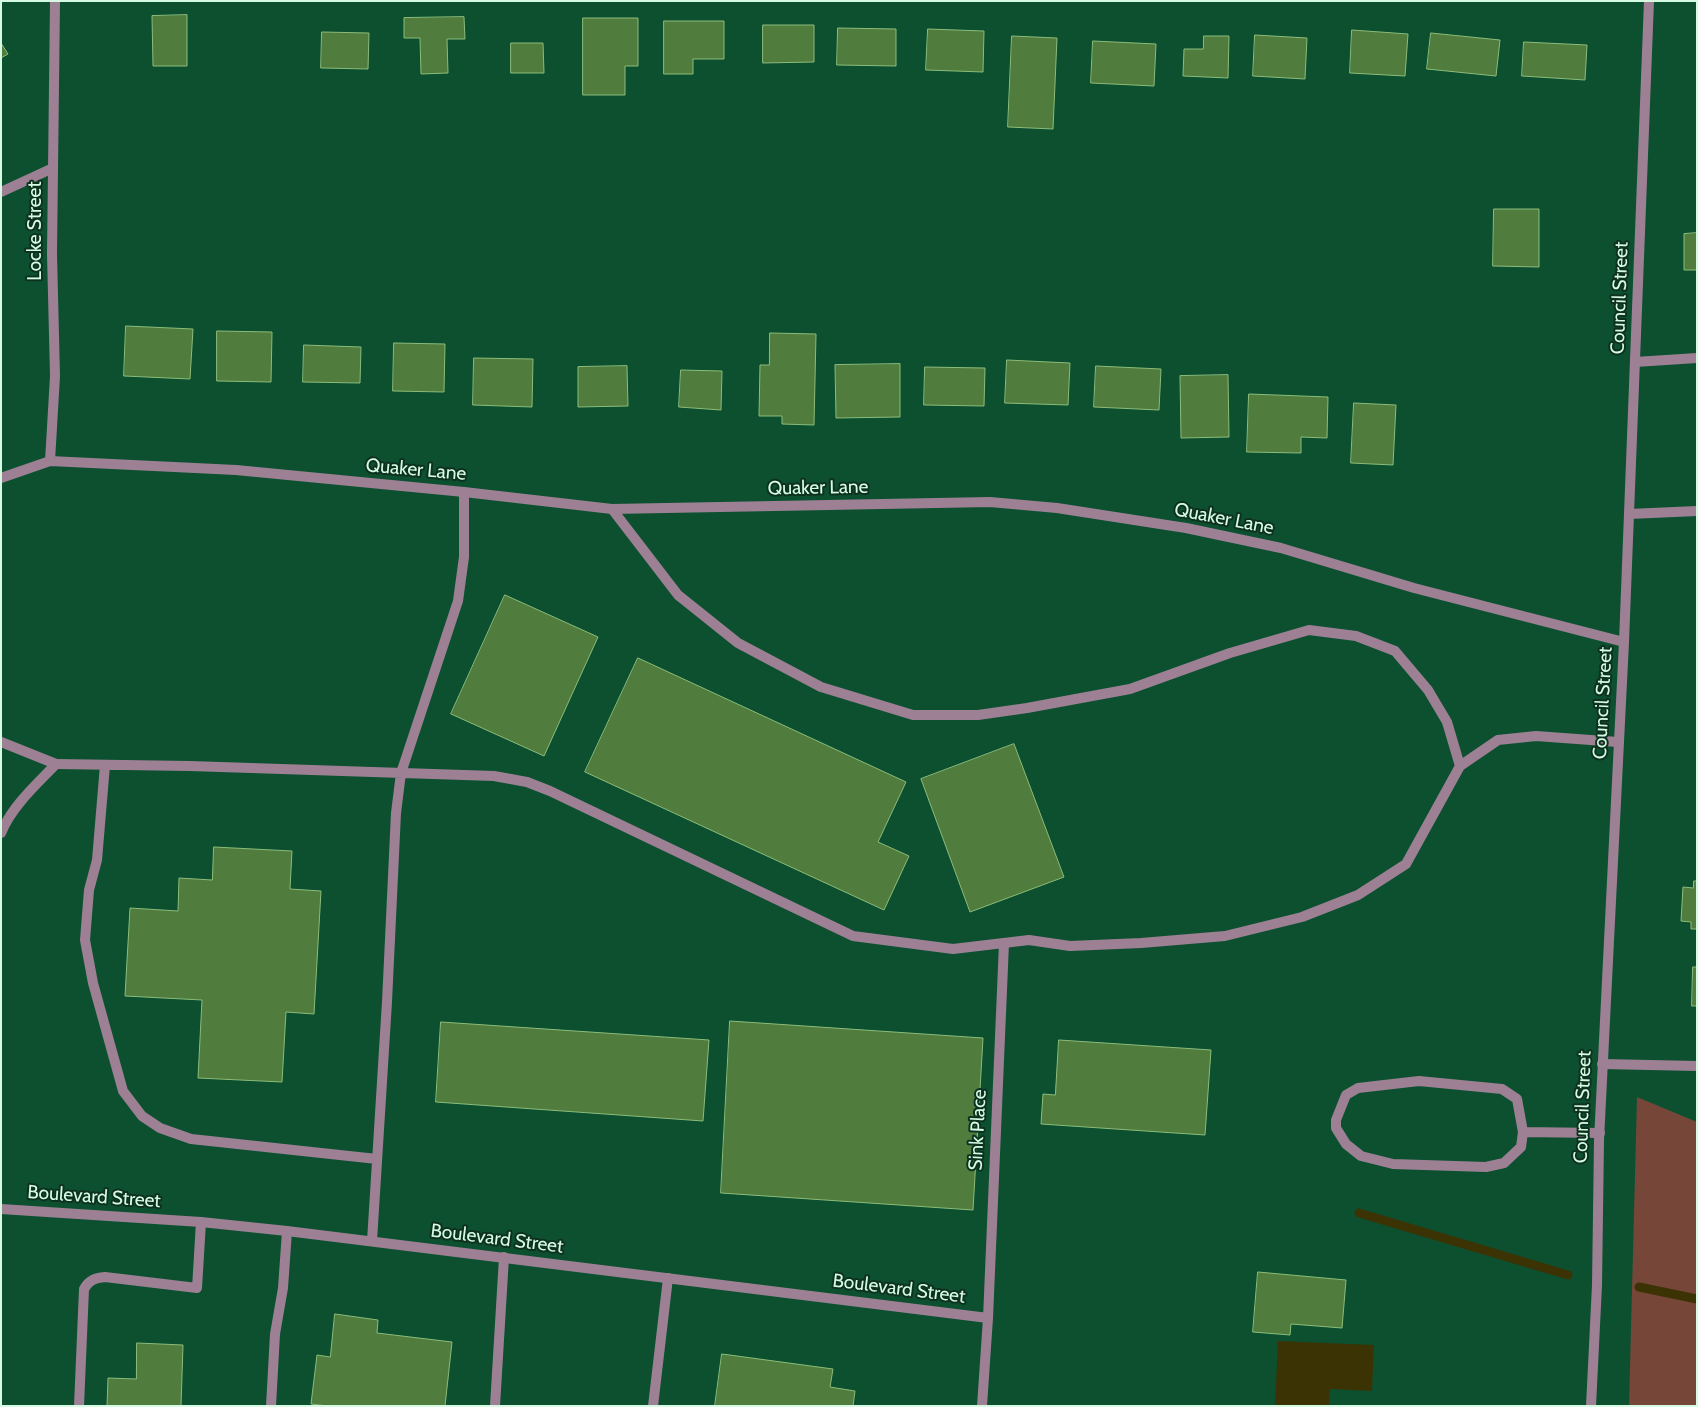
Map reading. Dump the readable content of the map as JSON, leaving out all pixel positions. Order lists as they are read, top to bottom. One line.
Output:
{"streets":{"street":["Locke Street","Council Street","Quaker Lane","Sink Place","Boulevard Street"]},"crossings":[["Locke Street","Quaker Lane"],["Council Street","Quaker Lane"],["Sink Place","Boulevard Street"]]}
